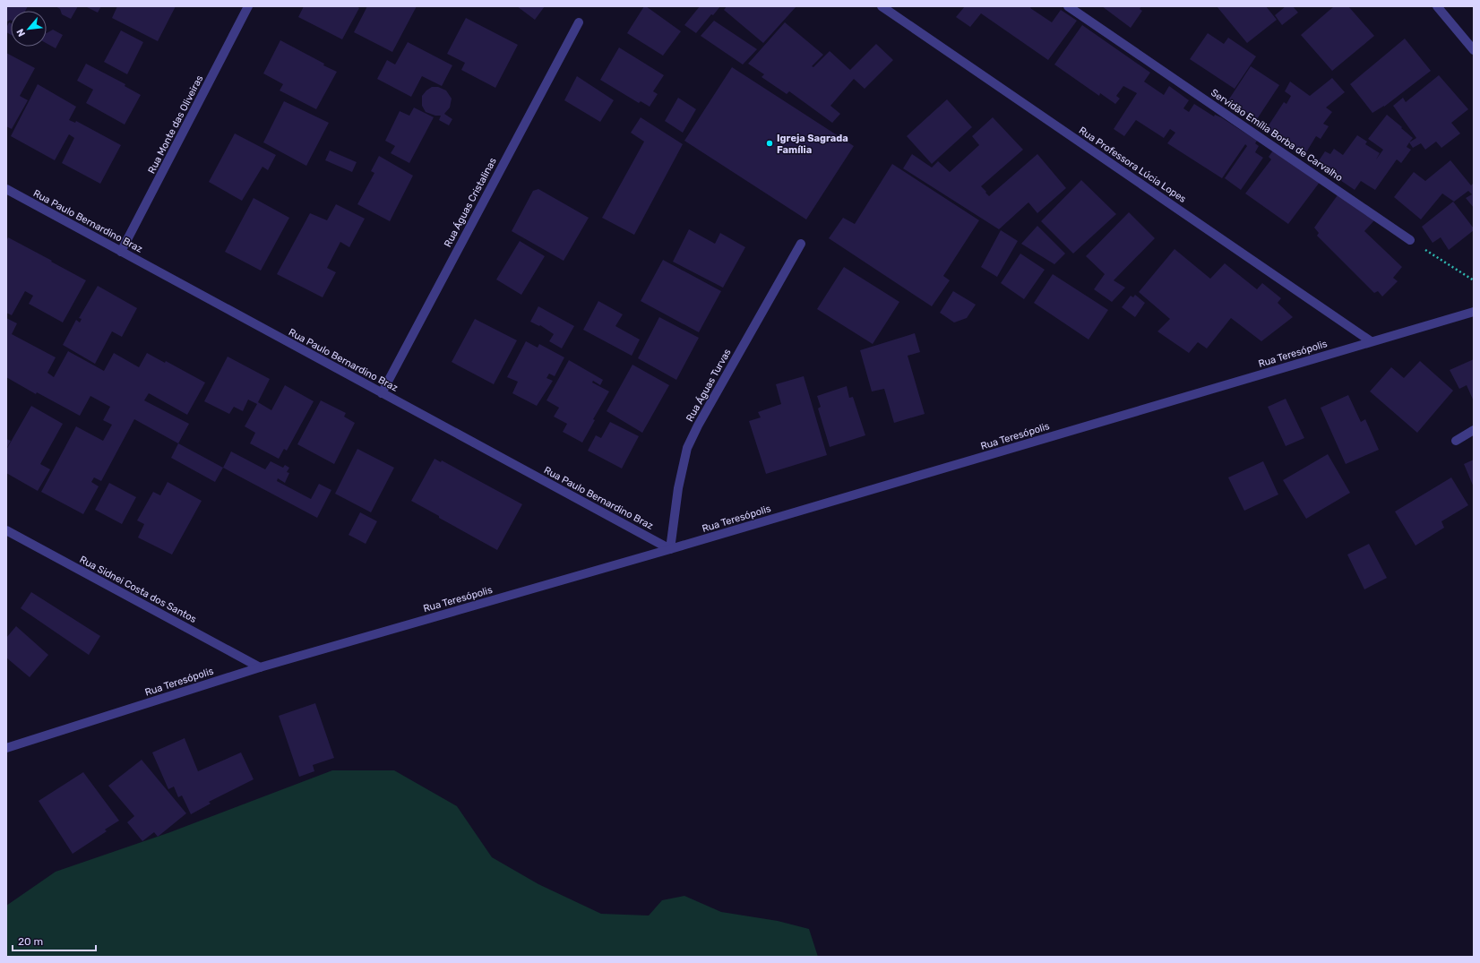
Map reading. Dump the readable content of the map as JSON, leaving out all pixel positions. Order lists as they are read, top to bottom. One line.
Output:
{"streets":{"street":["Rua Monte das Oliveiras","Servidão Emília Borba de Carvalho","Rua Professora Lúcia Lopes","Rua Águas Cristalinas","Rua Paulo Bernardino Braz","Rua Teresópolis","Rua Águas Turvas","Rua Sidnei Costa dos Santos"]},"crossings":[["Rua Monte das Oliveiras","Rua Paulo Bernardino Braz"],["Rua Professora Lúcia Lopes","Rua Teresópolis"],["Rua Águas Cristalinas","Rua Paulo Bernardino Braz"],["Rua Paulo Bernardino Braz","Rua Teresópolis"],["Rua Paulo Bernardino Braz","Rua Águas Turvas"],["Rua Teresópolis","Rua Águas Turvas"],["Rua Teresópolis","Rua Sidnei Costa dos Santos"]],"places":["Igreja Sagrada Família"],"scale_bar":"20 m","north":"bottom left"}
